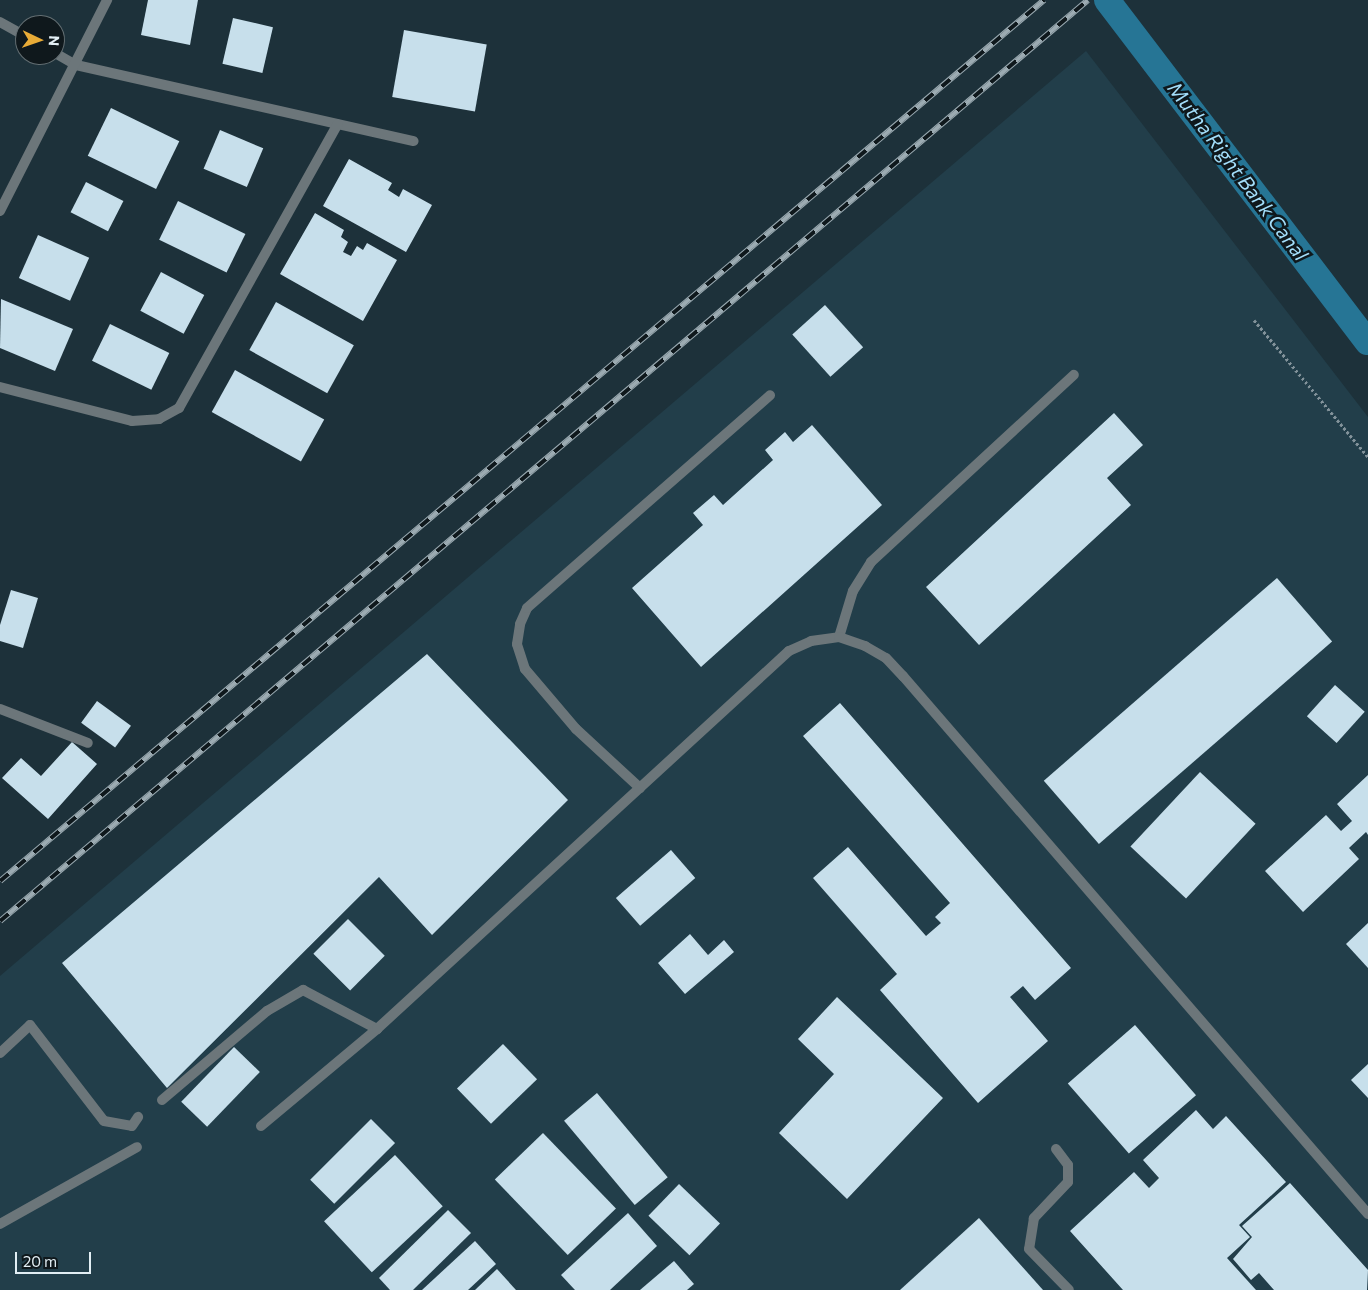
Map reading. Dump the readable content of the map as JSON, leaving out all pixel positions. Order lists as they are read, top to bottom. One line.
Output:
{"water":["Mutha Right Bank Canal"],"scale_bar":"20 m","north":"right"}
